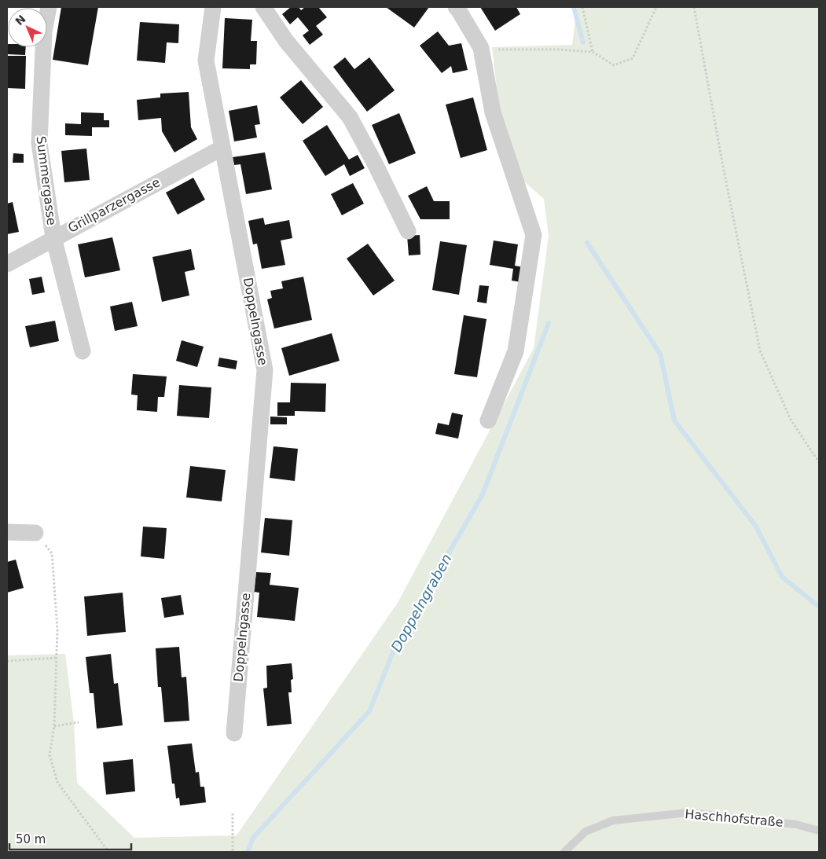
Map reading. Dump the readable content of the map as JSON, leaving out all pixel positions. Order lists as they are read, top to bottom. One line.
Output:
{"streets":{"street":["Summergasse","Grillparzergasse","Doppelngasse"],"lane":["Haschhofstraße"]},"crossings":[["Summergasse","Grillparzergasse"],["Grillparzergasse","Doppelngasse"]],"water":["Doppelngraben"],"scale_bar":"50 m","north":"top left"}
